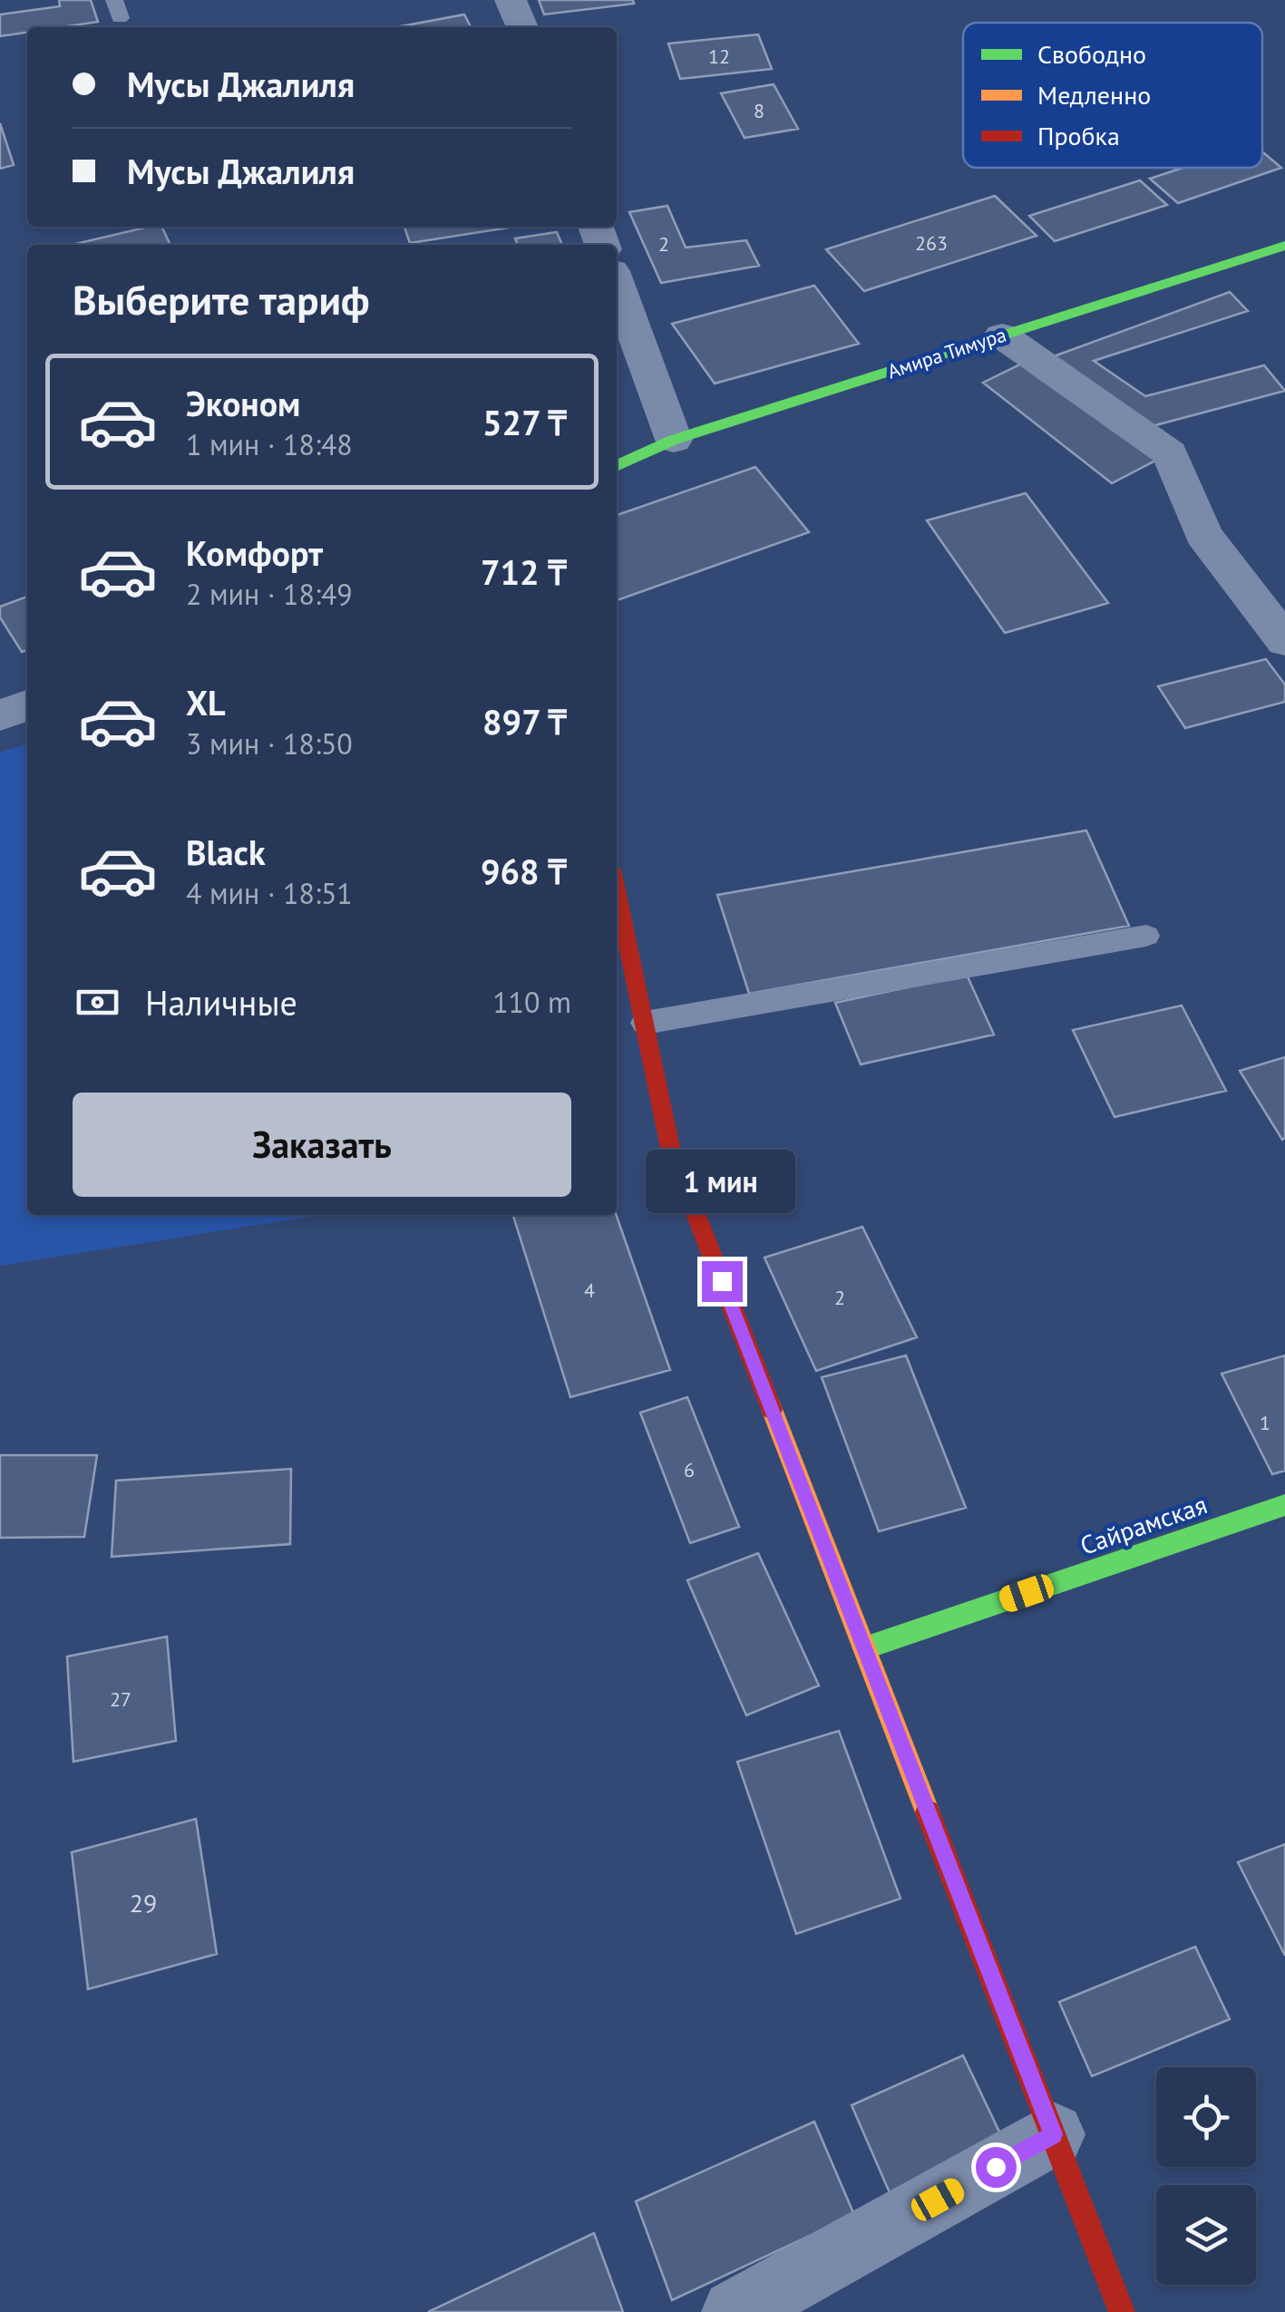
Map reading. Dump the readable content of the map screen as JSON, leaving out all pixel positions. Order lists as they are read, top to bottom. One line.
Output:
{"streets":{"street":["Амира Тимура","Сайрамская"]},"house_numbers":["12","8","263","2","4","2","1","6","27","29"],"legend":["Свободно","Медленно","Пробка"],"page":{"banner":["Мусы Джалиля","Мусы Джалиля"],"heading":"Выберите тариф","list":[{"name":"Эконом","note":"1 мин · 18:48","value":"527 ₸"},{"name":"Комфорт","note":"2 мин · 18:49","value":"712 ₸"},{"name":"XL","note":"3 мин · 18:50","value":"897 ₸"},{"name":"Black","note":"4 мин · 18:51","value":"968 ₸"}],"pay":["Наличные","110 m"],"buttons":"Заказать","bubble":"1 мин"}}
